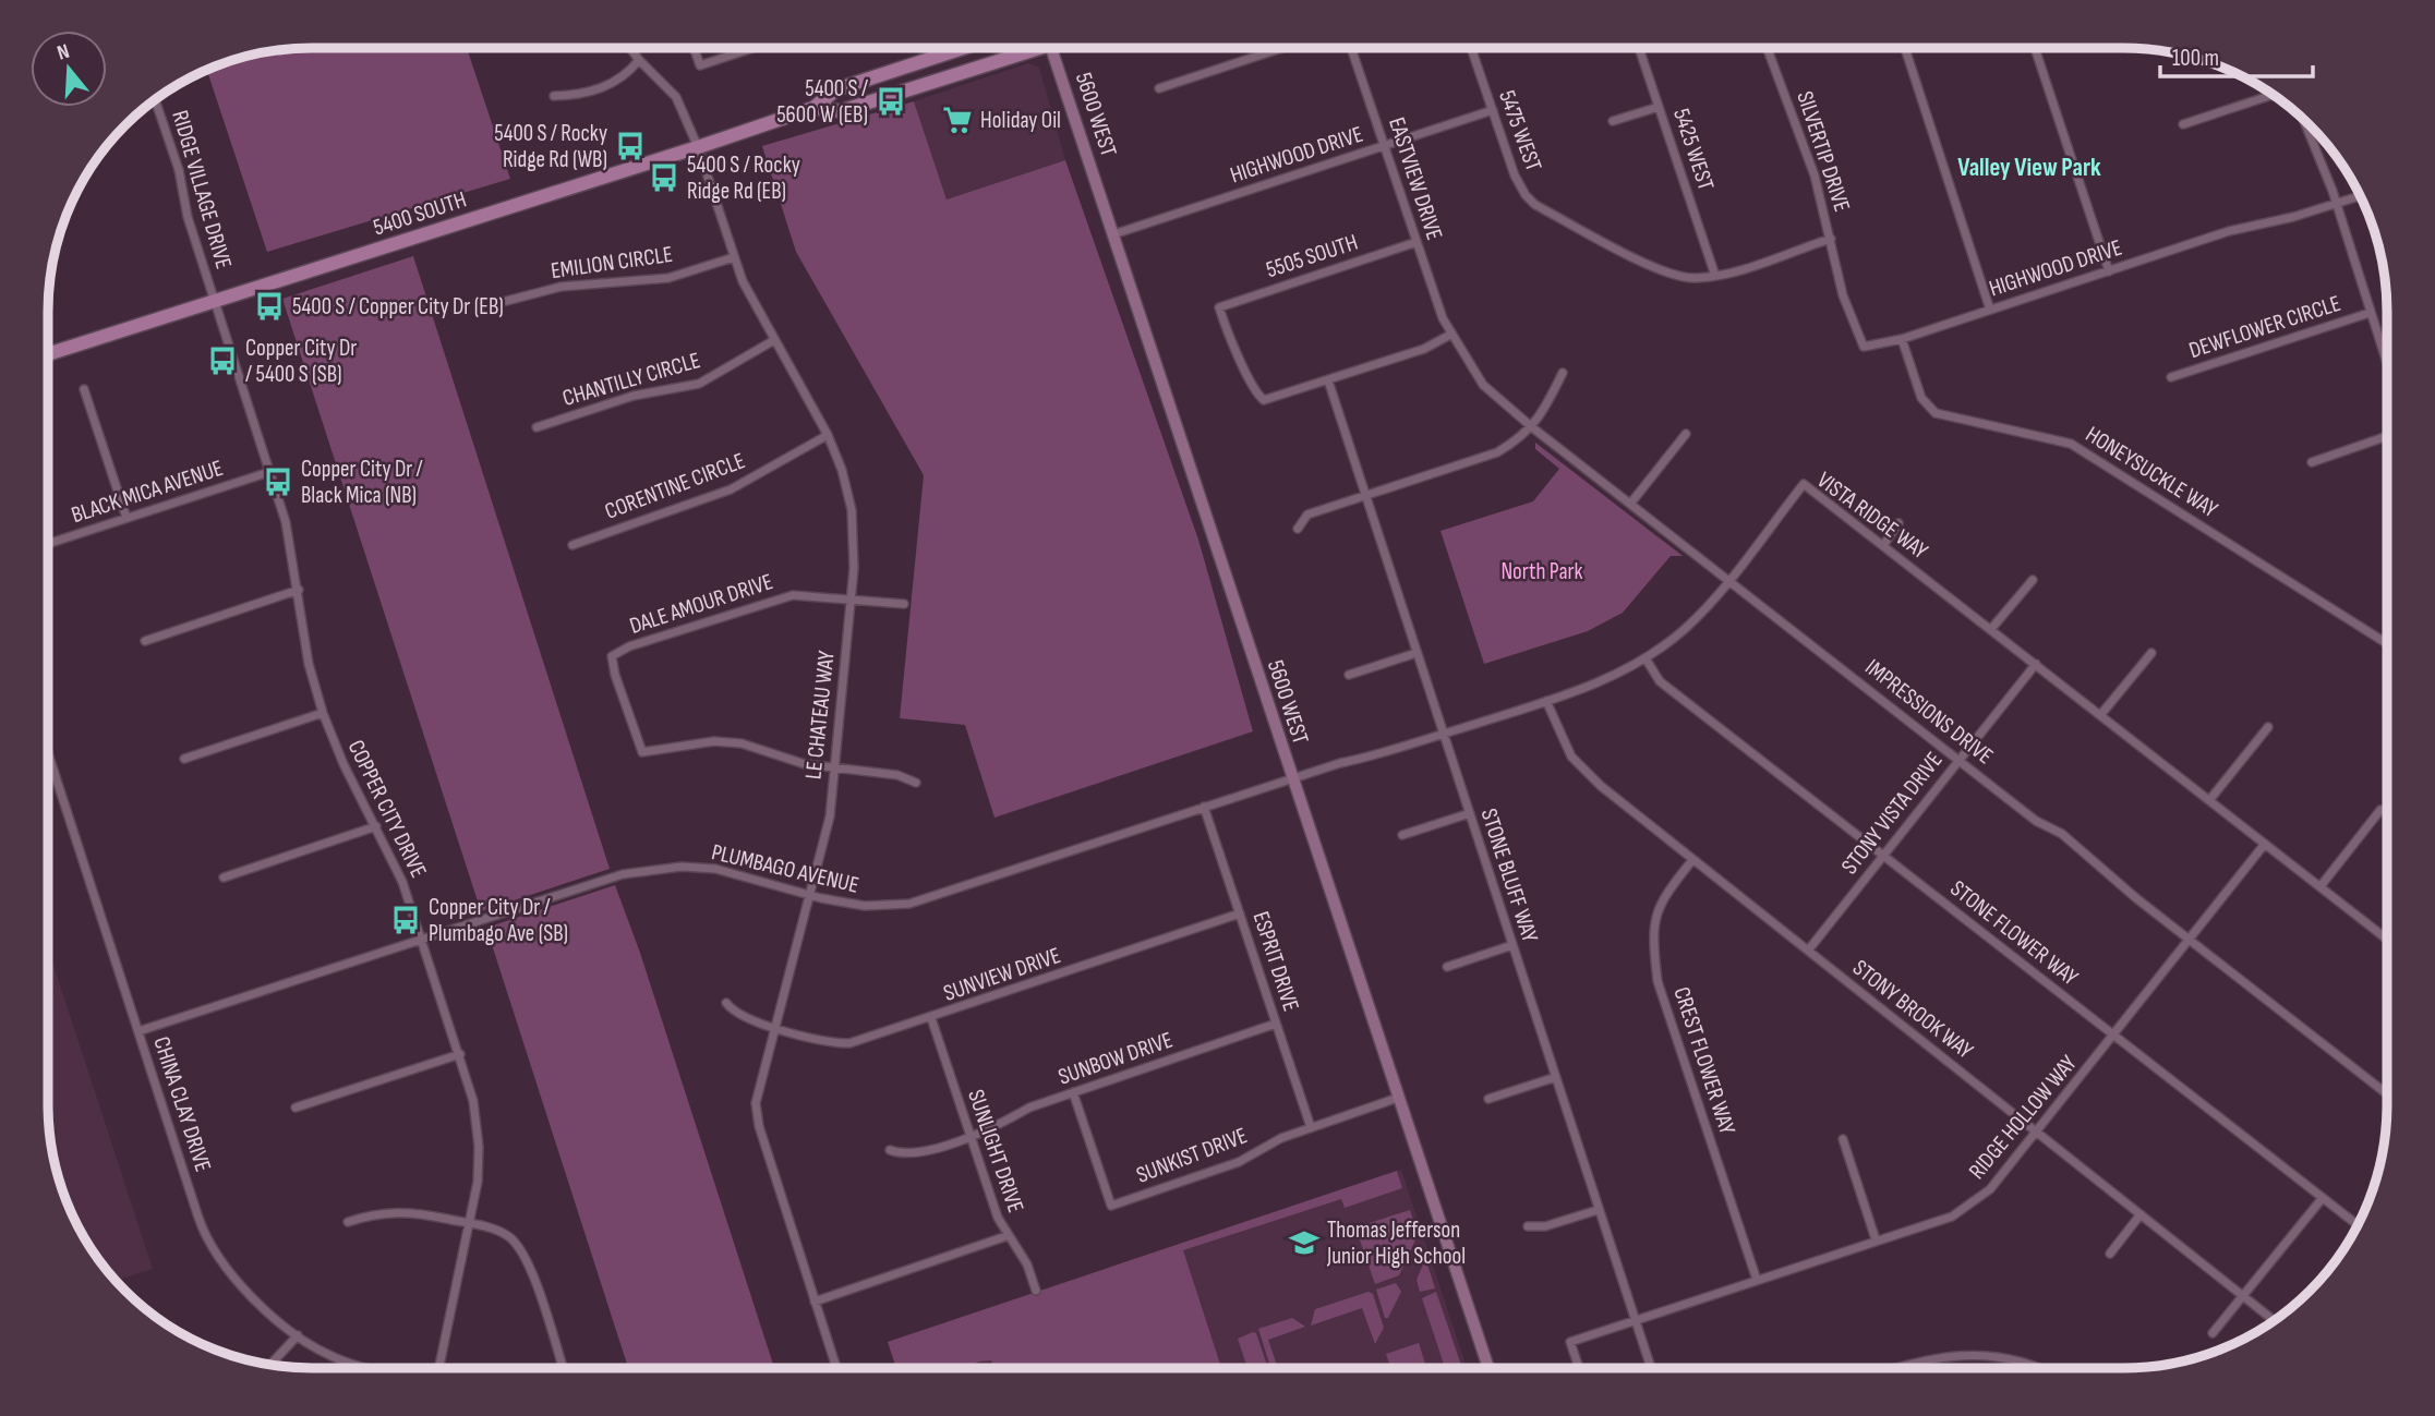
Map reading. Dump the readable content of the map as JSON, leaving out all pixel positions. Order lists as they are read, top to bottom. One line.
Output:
{"streets":{"main road":["5600 WEST","5400 SOUTH"],"street":["5475 WEST","5425 WEST","SILVERTIP DRIVE","HIGHWOOD DRIVE","EASTVIEW DRIVE","RIDGE VILLAGE DRIVE","5505 SOUTH","EMILION CIRCLE","DEWFLOWER CIRCLE","CHANTILLY CIRCLE","HONEYSUCKLE WAY","CORENTINE CIRCLE","BLACK MICA AVENUE","VISTA RIDGE WAY","DALE AMOUR DRIVE","IMPRESSIONS DRIVE","LE CHATEAU WAY","COPPER CITY DRIVE","STONY VISTA DRIVE","PLUMBAGO AVENUE","STONE BLUFF WAY","STONE FLOWER WAY","ESPRIT DRIVE","SUNVIEW DRIVE","STONY BROOK WAY","SUNBOW DRIVE","CREST FLOWER WAY","CHINA CLAY DRIVE","RIDGE HOLLOW WAY","SUNLIGHT DRIVE","SUNKIST DRIVE"]},"crossings":[["5600 WEST","HIGHWOOD DRIVE"],["5600 WEST","VISTA RIDGE WAY"],["5600 WEST","PLUMBAGO AVENUE"],["5600 WEST","SUNKIST DRIVE"],["5475 WEST","5425 WEST"],["5475 WEST","SILVERTIP DRIVE"],["5475 WEST","HIGHWOOD DRIVE"],["SILVERTIP DRIVE","HIGHWOOD DRIVE"],["HIGHWOOD DRIVE","EASTVIEW DRIVE"],["HIGHWOOD DRIVE","HONEYSUCKLE WAY"],["EASTVIEW DRIVE","5505 SOUTH"],["EASTVIEW DRIVE","IMPRESSIONS DRIVE"],["RIDGE VILLAGE DRIVE","5400 SOUTH"],["RIDGE VILLAGE DRIVE","COPPER CITY DRIVE"],["5400 SOUTH","LE CHATEAU WAY"],["5400 SOUTH","COPPER CITY DRIVE"],["5505 SOUTH","STONE BLUFF WAY"],["EMILION CIRCLE","LE CHATEAU WAY"],["CHANTILLY CIRCLE","LE CHATEAU WAY"],["CORENTINE CIRCLE","LE CHATEAU WAY"],["BLACK MICA AVENUE","COPPER CITY DRIVE"],["VISTA RIDGE WAY","IMPRESSIONS DRIVE"],["VISTA RIDGE WAY","STONY VISTA DRIVE"],["VISTA RIDGE WAY","PLUMBAGO AVENUE"],["VISTA RIDGE WAY","STONE BLUFF WAY"],["VISTA RIDGE WAY","STONE FLOWER WAY"],["VISTA RIDGE WAY","STONY BROOK WAY"],["VISTA RIDGE WAY","RIDGE HOLLOW WAY"],["DALE AMOUR DRIVE","LE CHATEAU WAY"],["IMPRESSIONS DRIVE","STONY VISTA DRIVE"],["IMPRESSIONS DRIVE","RIDGE HOLLOW WAY"],["LE CHATEAU WAY","PLUMBAGO AVENUE"],["LE CHATEAU WAY","SUNVIEW DRIVE"],["COPPER CITY DRIVE","PLUMBAGO AVENUE"],["STONY VISTA DRIVE","STONE FLOWER WAY"],["STONY VISTA DRIVE","STONY BROOK WAY"],["PLUMBAGO AVENUE","ESPRIT DRIVE"],["PLUMBAGO AVENUE","CHINA CLAY DRIVE"],["STONE BLUFF WAY","RIDGE HOLLOW WAY"],["STONE FLOWER WAY","RIDGE HOLLOW WAY"],["ESPRIT DRIVE","SUNVIEW DRIVE"],["ESPRIT DRIVE","SUNBOW DRIVE"],["ESPRIT DRIVE","SUNKIST DRIVE"],["SUNVIEW DRIVE","SUNLIGHT DRIVE"],["STONY BROOK WAY","CREST FLOWER WAY"],["STONY BROOK WAY","RIDGE HOLLOW WAY"],["SUNBOW DRIVE","SUNLIGHT DRIVE"],["SUNBOW DRIVE","SUNKIST DRIVE"],["CREST FLOWER WAY","RIDGE HOLLOW WAY"]],"districts":["Valley View Park"],"parks":["North Park"],"places":{"bus stop":["5400 S / 5600 W (EB)","5400 S / Rocky Ridge Rd (WB)","5400 S / Rocky Ridge Rd (EB)","5400 S / Copper City Dr (EB)","Copper City Dr / 5400 S (SB)","Copper City Dr / Black Mica (NB)","Copper City Dr / Plumbago Ave (SB)"],"supermarket":["Holiday Oil"],"school or university":["Thomas Jefferson Junior High School"]},"scale_bar":"100 m","north":"top"}
